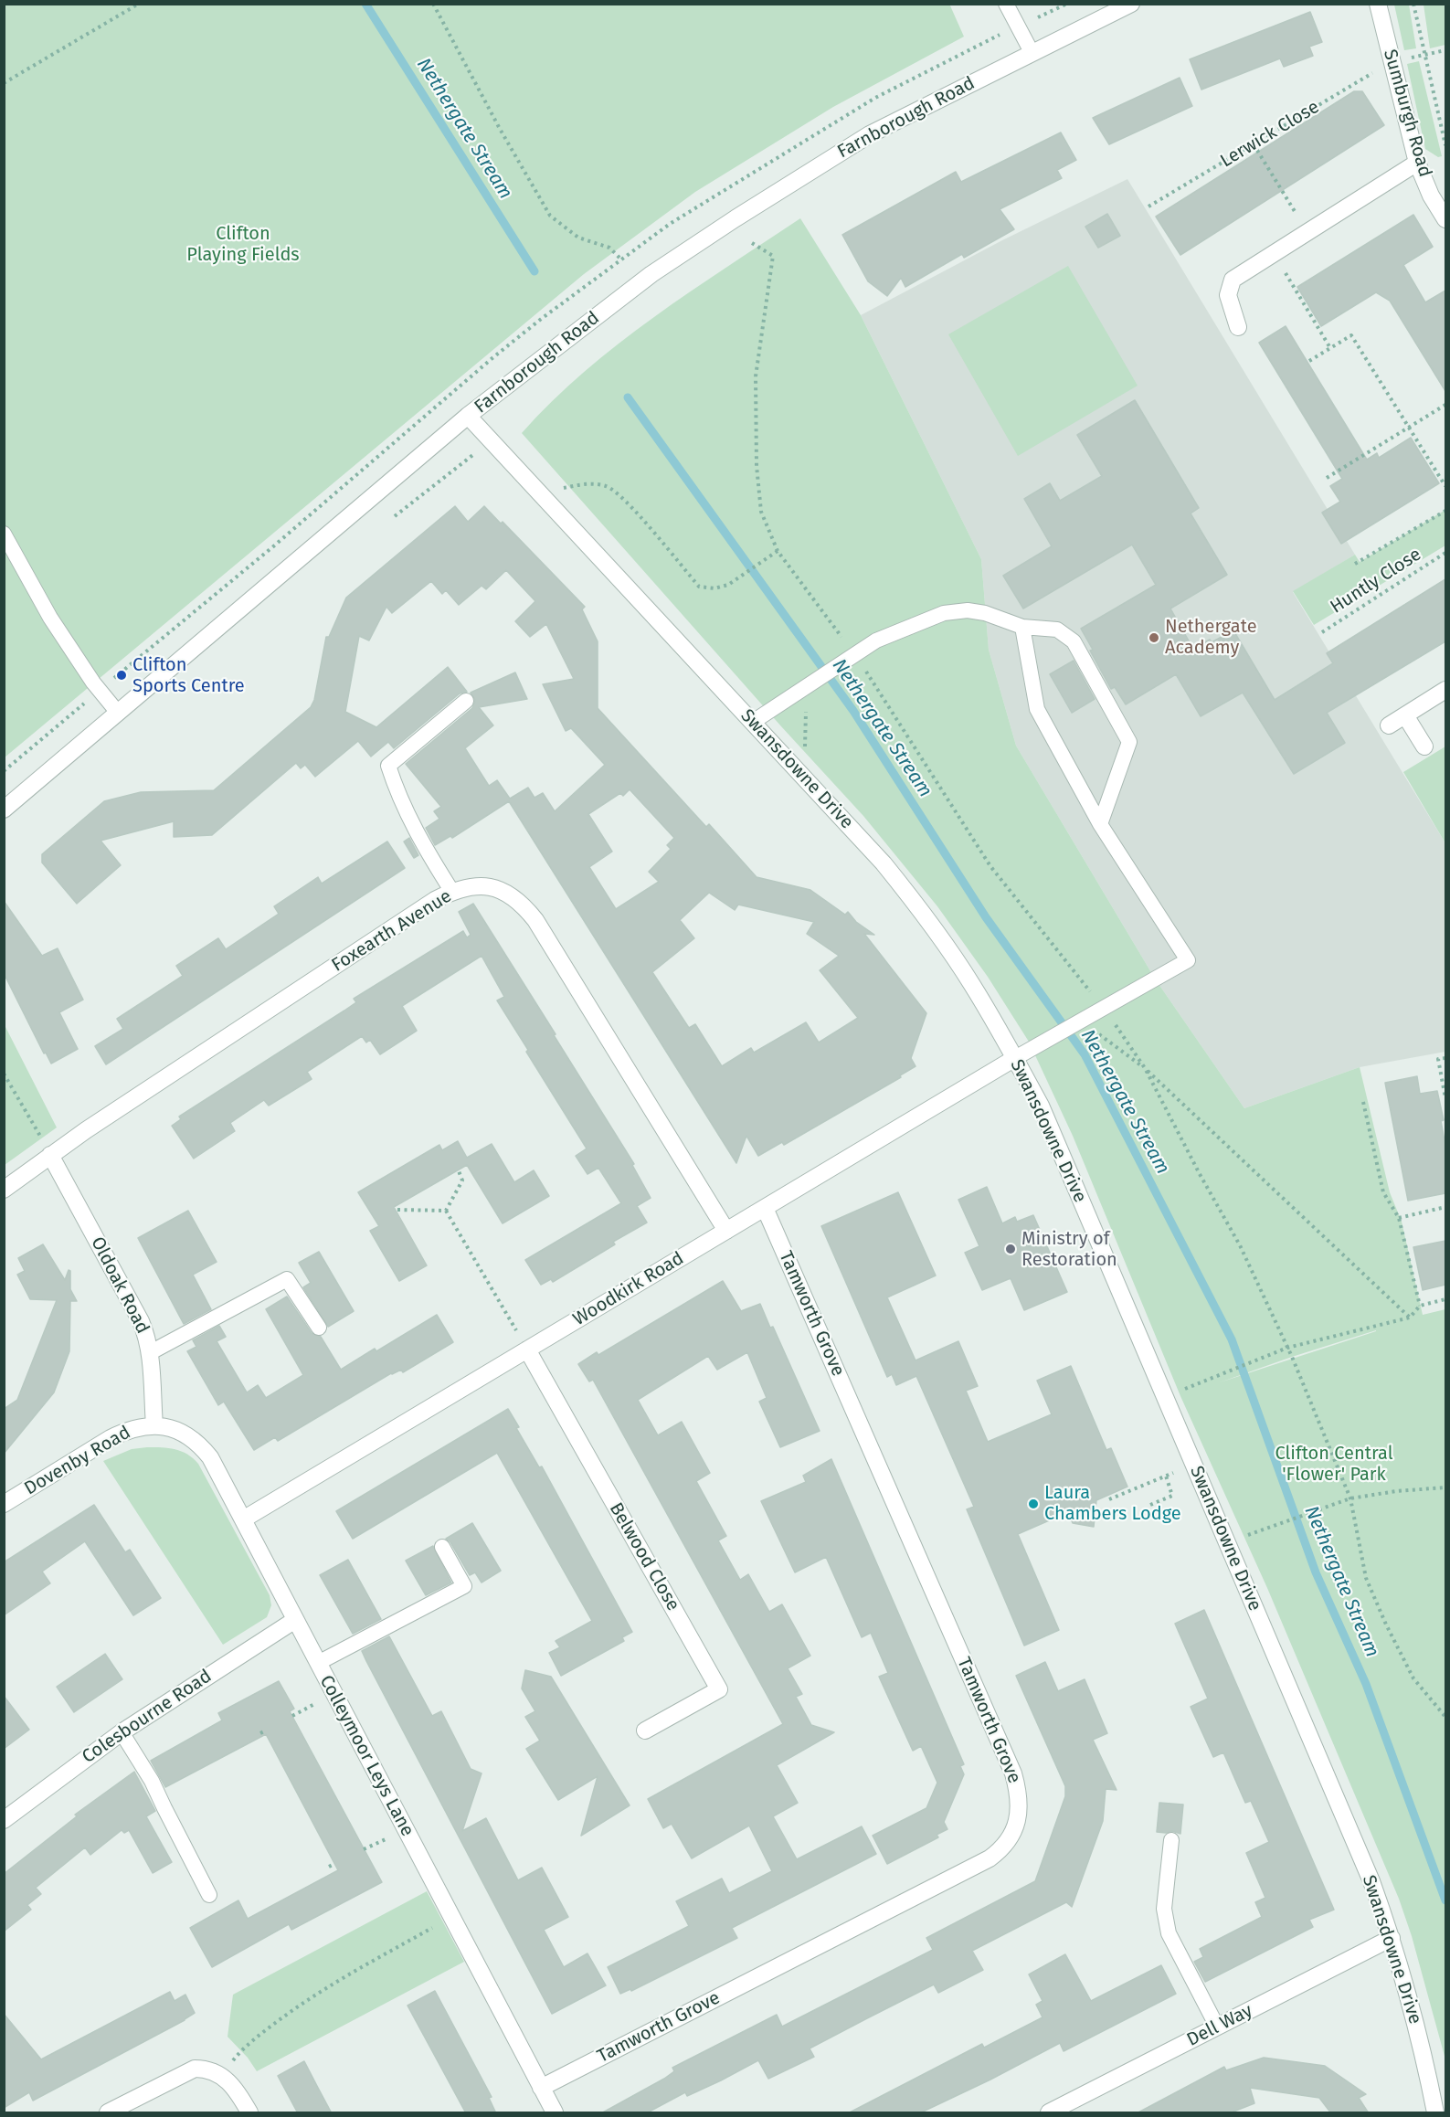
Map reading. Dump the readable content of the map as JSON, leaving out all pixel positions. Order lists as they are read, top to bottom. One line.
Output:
{"streets":{"street":["Sumburgh Road","Farnborough Road","Swansdowne Drive","Foxearth Avenue","Oldoak Road","Woodkirk Road","Tamworth Grove","Dovenby Road","Belwood Close","Colesbourne Road","Colleymoor Leys Lane","Dell Way"],"path":["Lerwick Close","Huntly Close"]},"crossings":[["Sumburgh Road","Lerwick Close"],["Farnborough Road","Swansdowne Drive"],["Swansdowne Drive","Woodkirk Road"],["Swansdowne Drive","Dell Way"],["Foxearth Avenue","Oldoak Road"],["Foxearth Avenue","Woodkirk Road"],["Oldoak Road","Dovenby Road"],["Oldoak Road","Colleymoor Leys Lane"],["Woodkirk Road","Tamworth Grove"],["Woodkirk Road","Belwood Close"],["Woodkirk Road","Colleymoor Leys Lane"],["Tamworth Grove","Colleymoor Leys Lane"],["Dovenby Road","Colleymoor Leys Lane"],["Colesbourne Road","Colleymoor Leys Lane"]],"water":["Nethergate Stream"],"parks":["Clifton Playing Fields","Clifton Central 'Flower' Park"],"places":["Nethergate Academy","Clifton Sports Centre","Ministry of Restoration","Laura Chambers Lodge"]}
